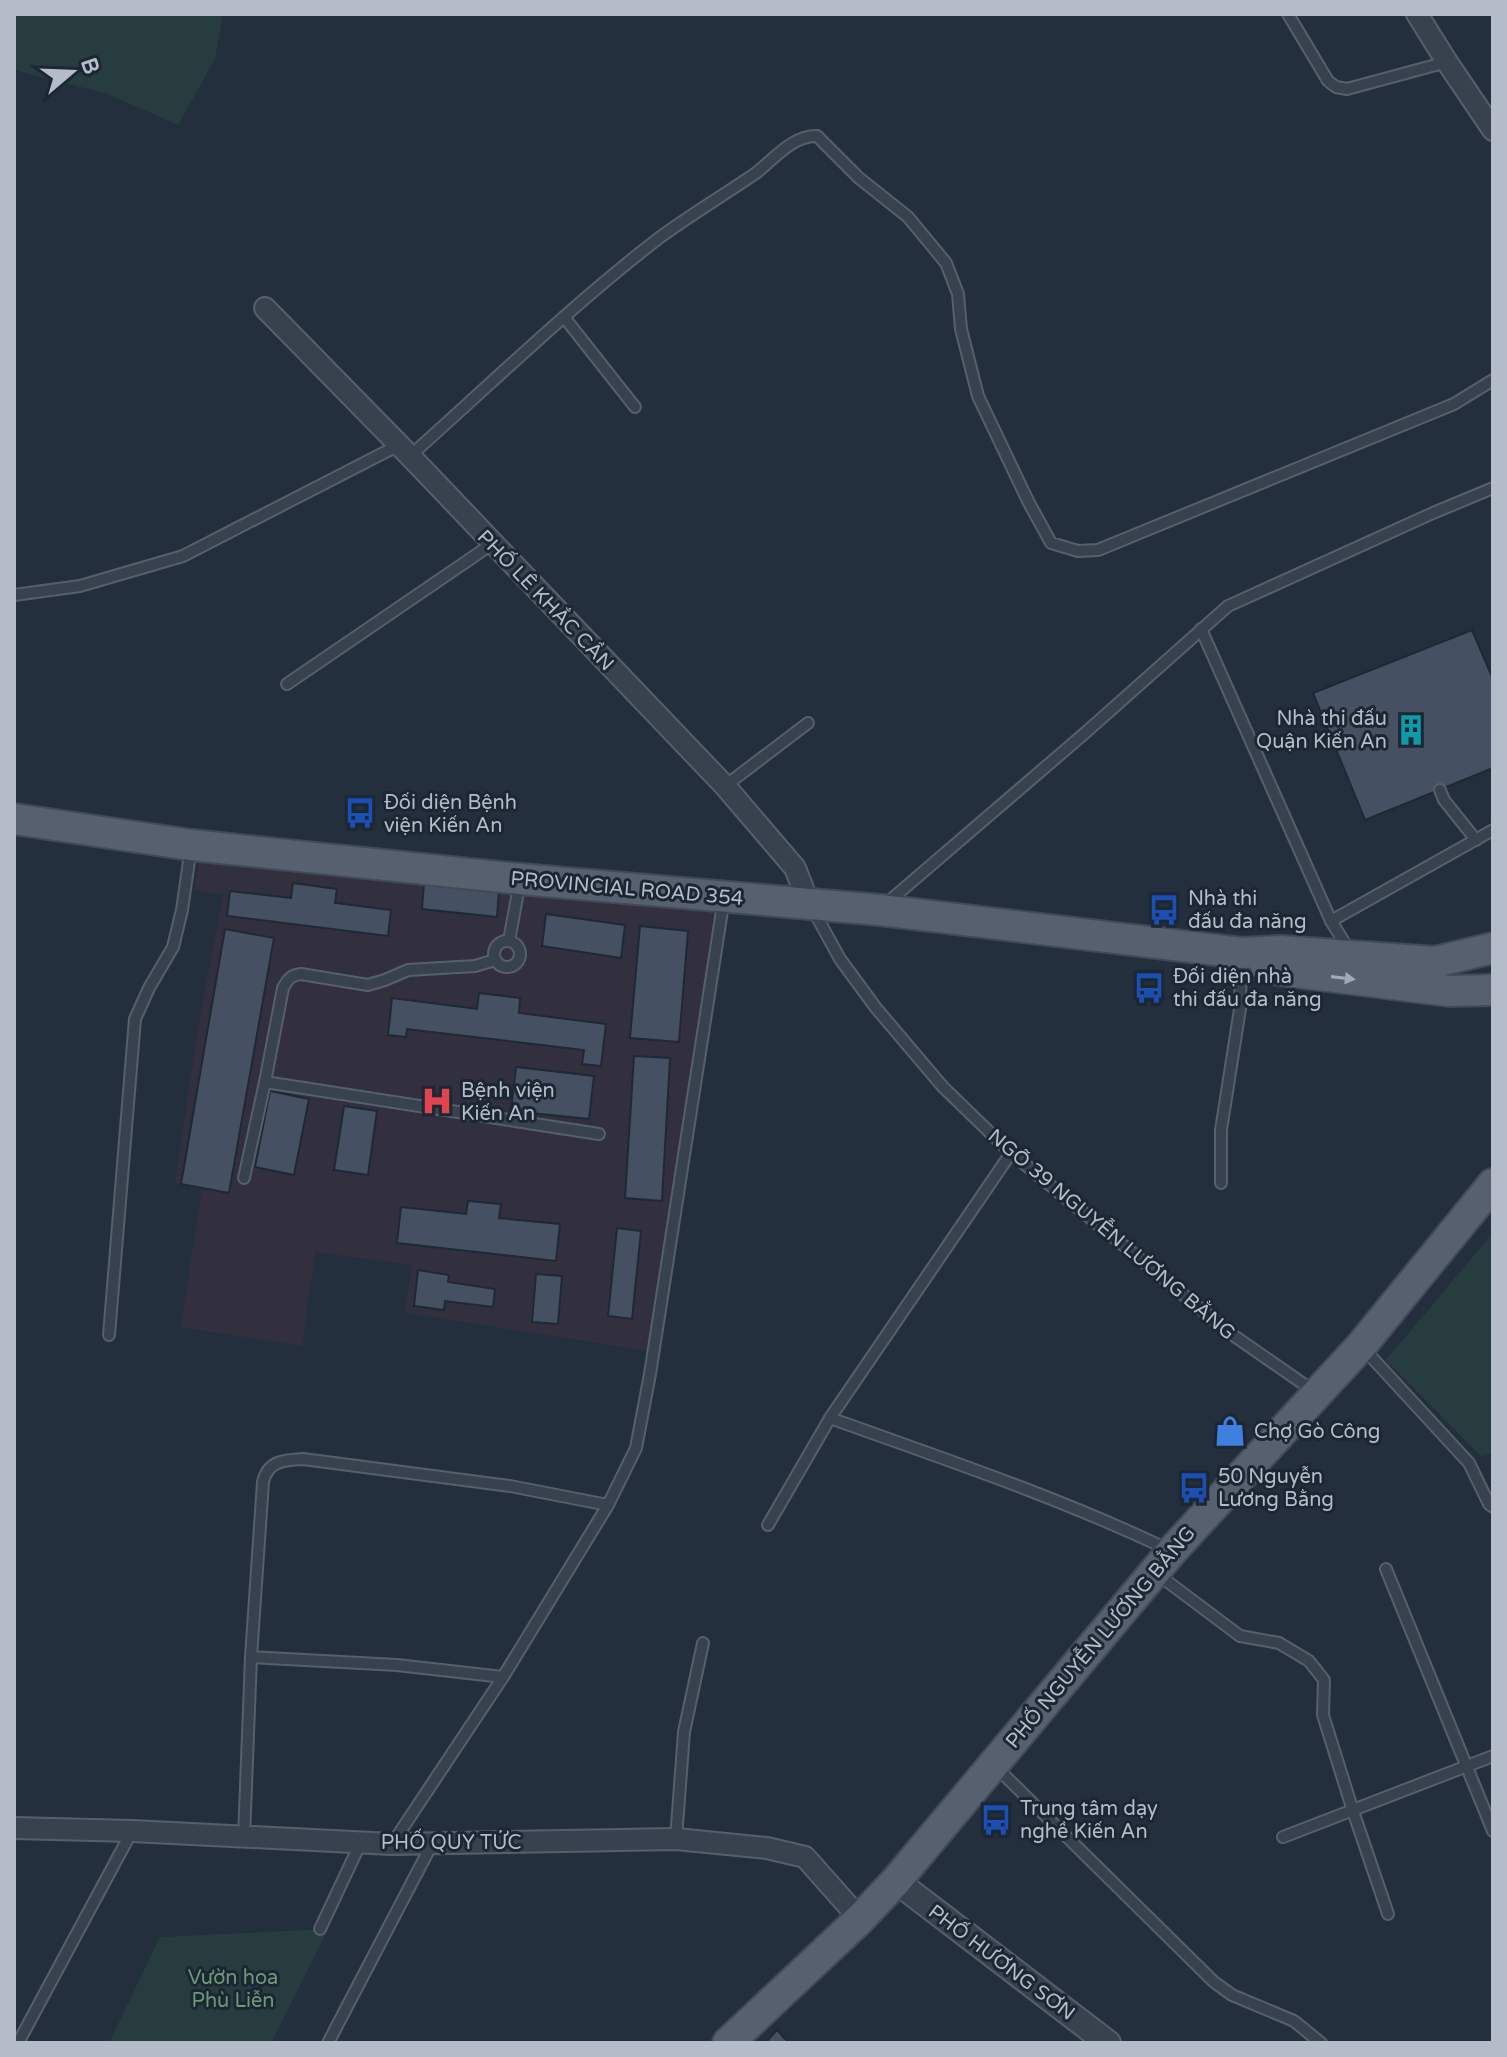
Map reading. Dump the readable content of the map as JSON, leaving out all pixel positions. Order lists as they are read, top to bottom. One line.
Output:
{"streets":{"main road":["PROVINCIAL ROAD 354","PHỐ NGUYỄN LƯƠNG BẰNG"],"street":["PHỐ LÊ KHẮC CẦN","PHỐ QUY TỨC","PHỐ HƯƠNG SƠN"],"lane":["NGÕ 39 NGUYỄN LƯƠNG BẰNG"]},"crossings":[["PHỐ LÊ KHẮC CẦN","PROVINCIAL ROAD 354"],["PHỐ LÊ KHẮC CẦN","NGÕ 39 NGUYỄN LƯƠNG BẰNG"],["PROVINCIAL ROAD 354","NGÕ 39 NGUYỄN LƯƠNG BẰNG"],["NGÕ 39 NGUYỄN LƯƠNG BẰNG","PHỐ NGUYỄN LƯƠNG BẰNG"],["PHỐ NGUYỄN LƯƠNG BẰNG","PHỐ QUY TỨC"],["PHỐ NGUYỄN LƯƠNG BẰNG","PHỐ HƯƠNG SƠN"]],"parks":["Vườn hoa Phù Liễn"],"places":{"building":["Nhà thi đấu Quận Kiến An"],"bus stop":["Đối diện Bệnh viện Kiến An","Nhà thi đấu đa năng","Đối diện nhà thi đấu đa năng","50 Nguyễn Lương Bằng","Trung tâm dạy nghề Kiến An"],"hospital":["Bệnh viện Kiến An"],"shop":["Chợ Gò Công"]},"north":"right"}
